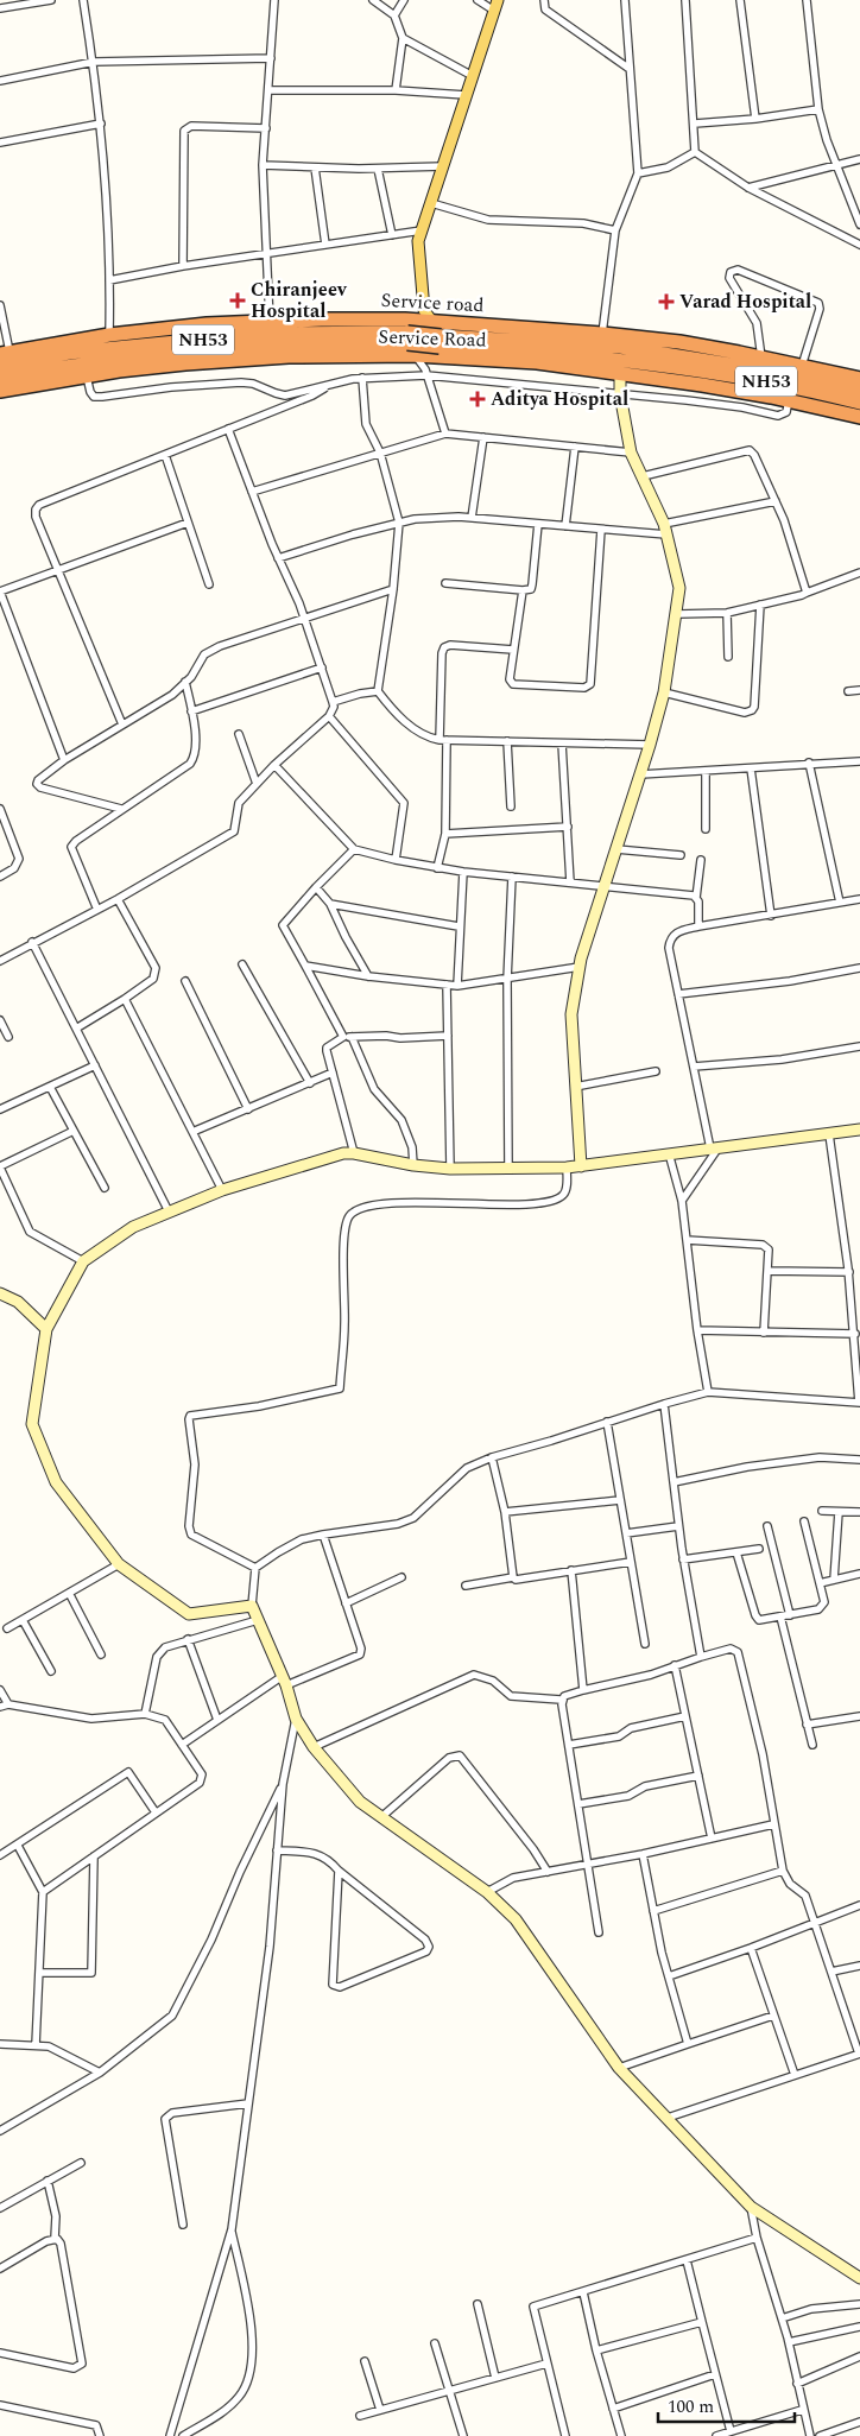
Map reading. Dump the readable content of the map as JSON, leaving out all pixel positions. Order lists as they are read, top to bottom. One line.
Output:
{"streets":{"highway":["Service road","Service Road","NH53"]},"crossings":[["Service Road","NH53"]],"places":{"health":["Chiranjeev Hospital","Varad Hospital","Aditya Hospital"]},"scale_bar":"100 m"}
